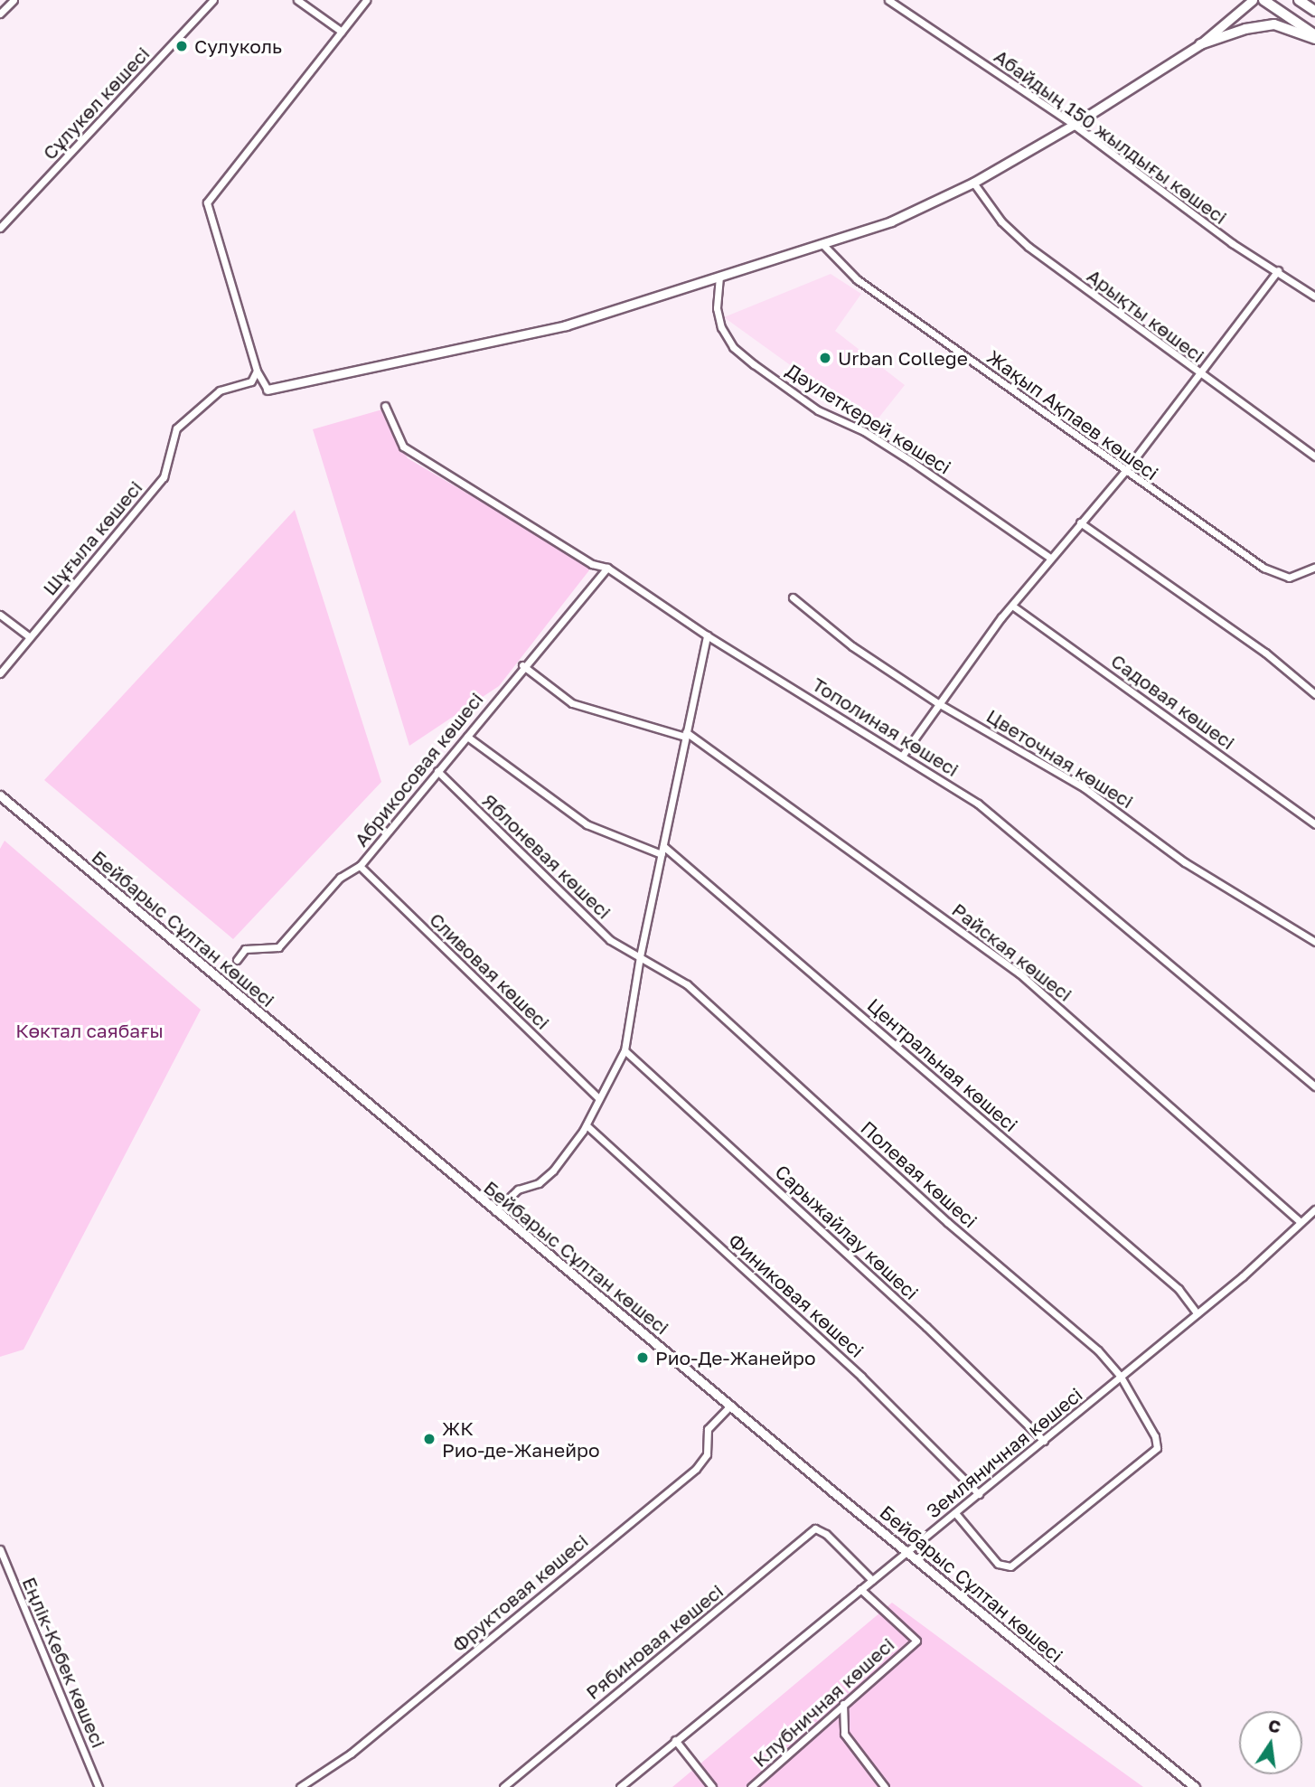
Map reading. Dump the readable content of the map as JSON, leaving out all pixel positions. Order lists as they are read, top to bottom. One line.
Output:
{"streets":{"street":["Сұлукөл көшесі","Абайдың 150 жылдығы көшесі","Арықты көшесі","Жақып Ақпаев көшесі","Дәулеткерей көшесі","Шұғыла көшесі","Садовая көшесі","Тополиная көшесі","Цветочная көшесі","Абрикосовая көшесі","Яблоневая көшесі","Бейбарыс Сұлтан көшесі","Райская көшесі","Сливовая көшесі","Центральная көшесі","Полевая көшесі","Сарыжайлау көшесі","Финиковая көшесі","Земляничная көшесі","Фруктовая көшесі","Рябиновая көшесі","Еңлік-Кебек көшесі","Клубничная көшесі"]},"crossings":[["Тополиная көшесі","Абрикосовая көшесі"],["Абрикосовая көшесі","Яблоневая көшесі"],["Абрикосовая көшесі","Райская көшесі"],["Абрикосовая көшесі","Сливовая көшесі"],["Абрикосовая көшесі","Центральная көшесі"],["Яблоневая көшесі","Полевая көшесі"],["Бейбарыс Сұлтан көшесі","Земляничная көшесі"],["Бейбарыс Сұлтан көшесі","Фруктовая көшесі"],["Райская көшесі","Земляничная көшесі"],["Центральная көшесі","Земляничная көшесі"],["Полевая көшесі","Земляничная көшесі"],["Сарыжайлау көшесі","Земляничная көшесі"],["Финиковая көшесі","Земляничная көшесі"],["Земляничная көшесі","Рябиновая көшесі"],["Земляничная көшесі","Клубничная көшесі"]],"parks":["Көктал саябағы"],"places":["Сулуколь","Urban College","Рио-Де-Жанейро","ЖК Рио-де-Жанейро"],"north":"top"}
